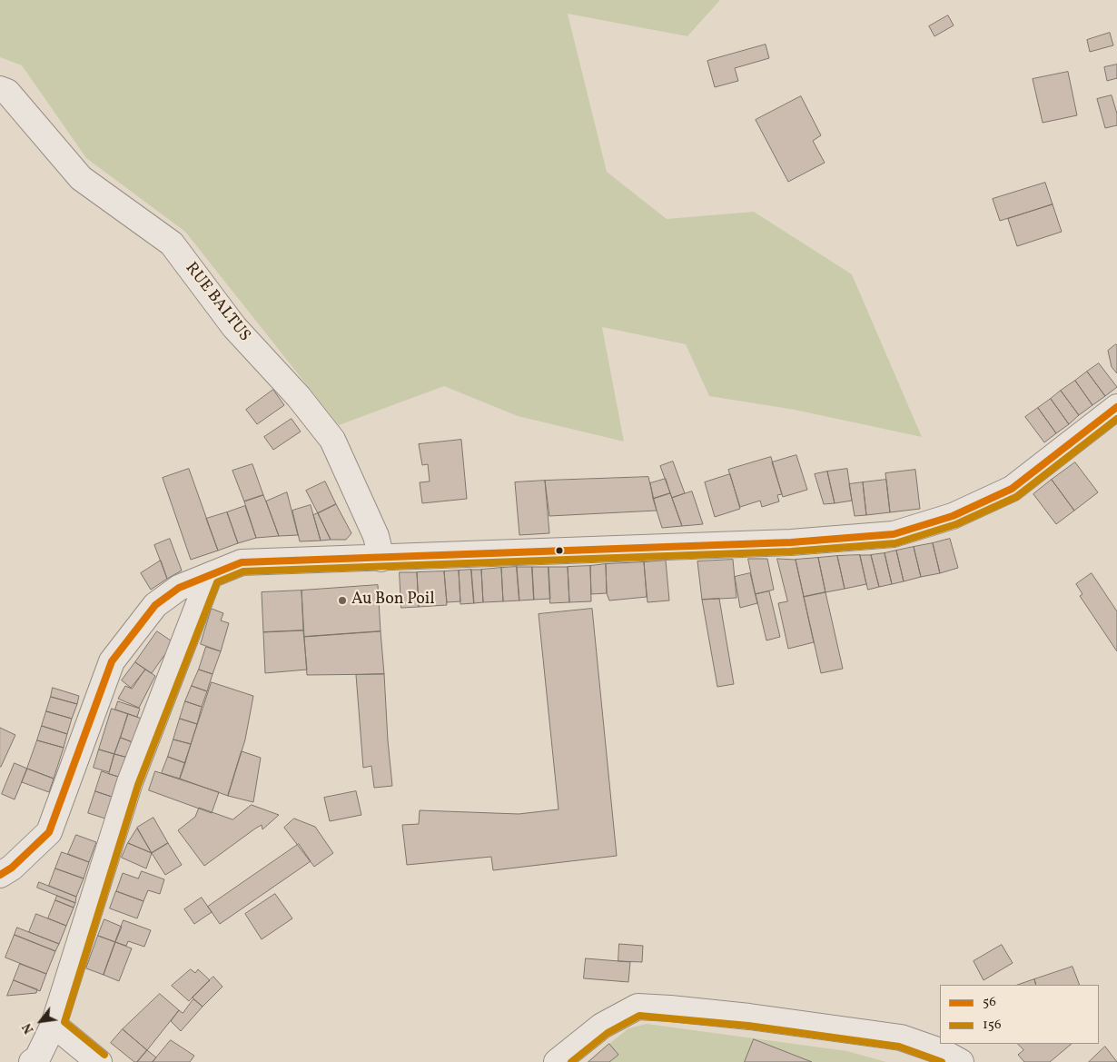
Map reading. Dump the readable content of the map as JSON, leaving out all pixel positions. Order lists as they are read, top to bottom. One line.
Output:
{"streets":{"street":["RUE BALTUS"]},"places":["Au Bon Poil"],"lines":["transit line 56","transit line 156"],"legend":["56","156"],"north":"bottom left"}
